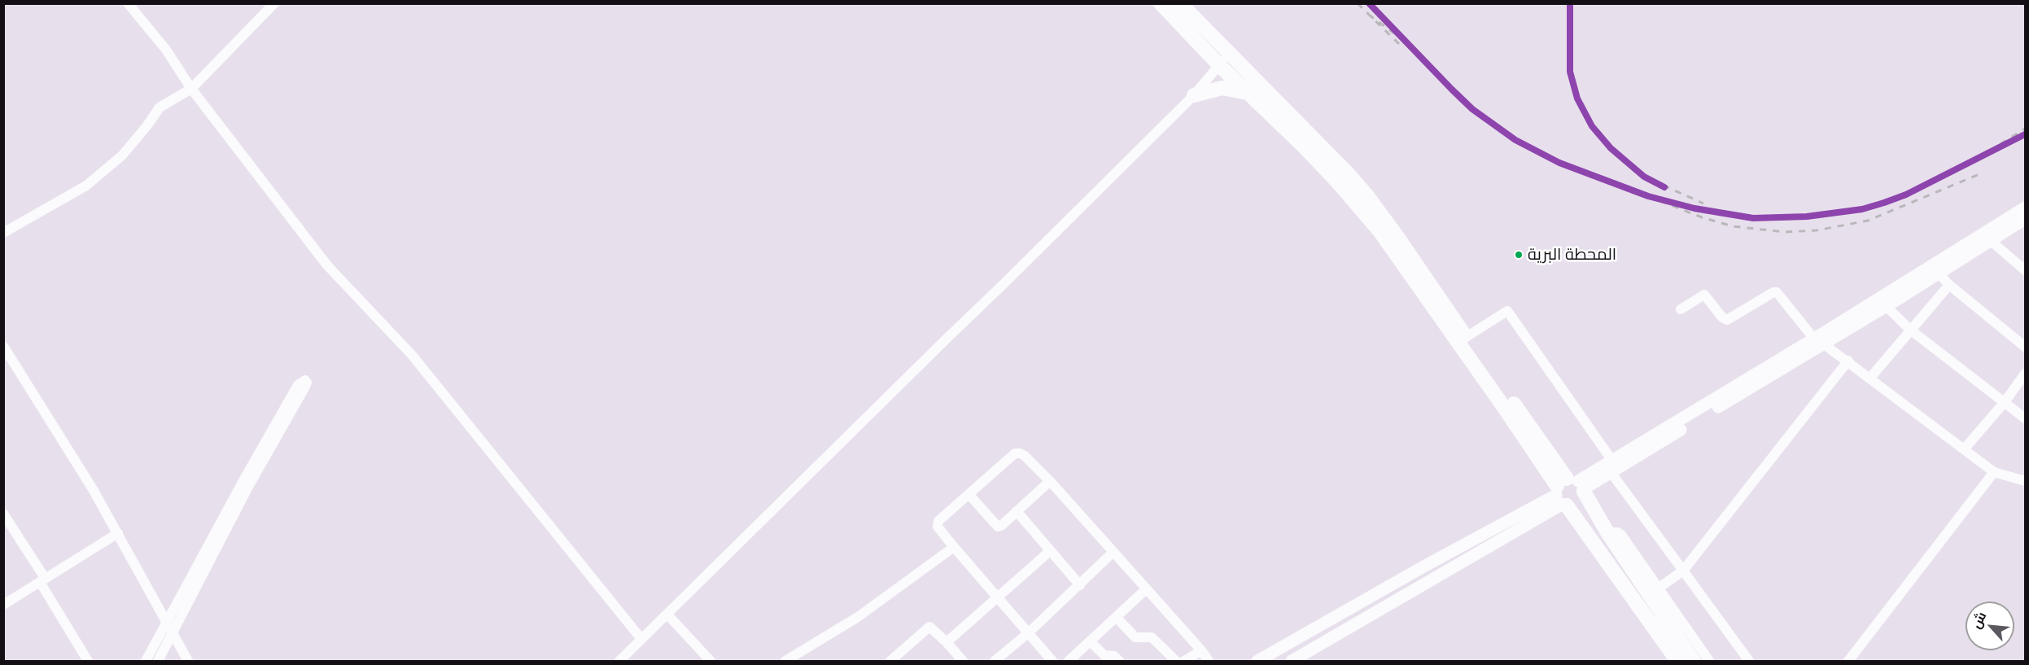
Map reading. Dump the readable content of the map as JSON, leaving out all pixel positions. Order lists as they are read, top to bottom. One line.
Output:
{"places":["المحطة البرية"],"north":"top left"}
